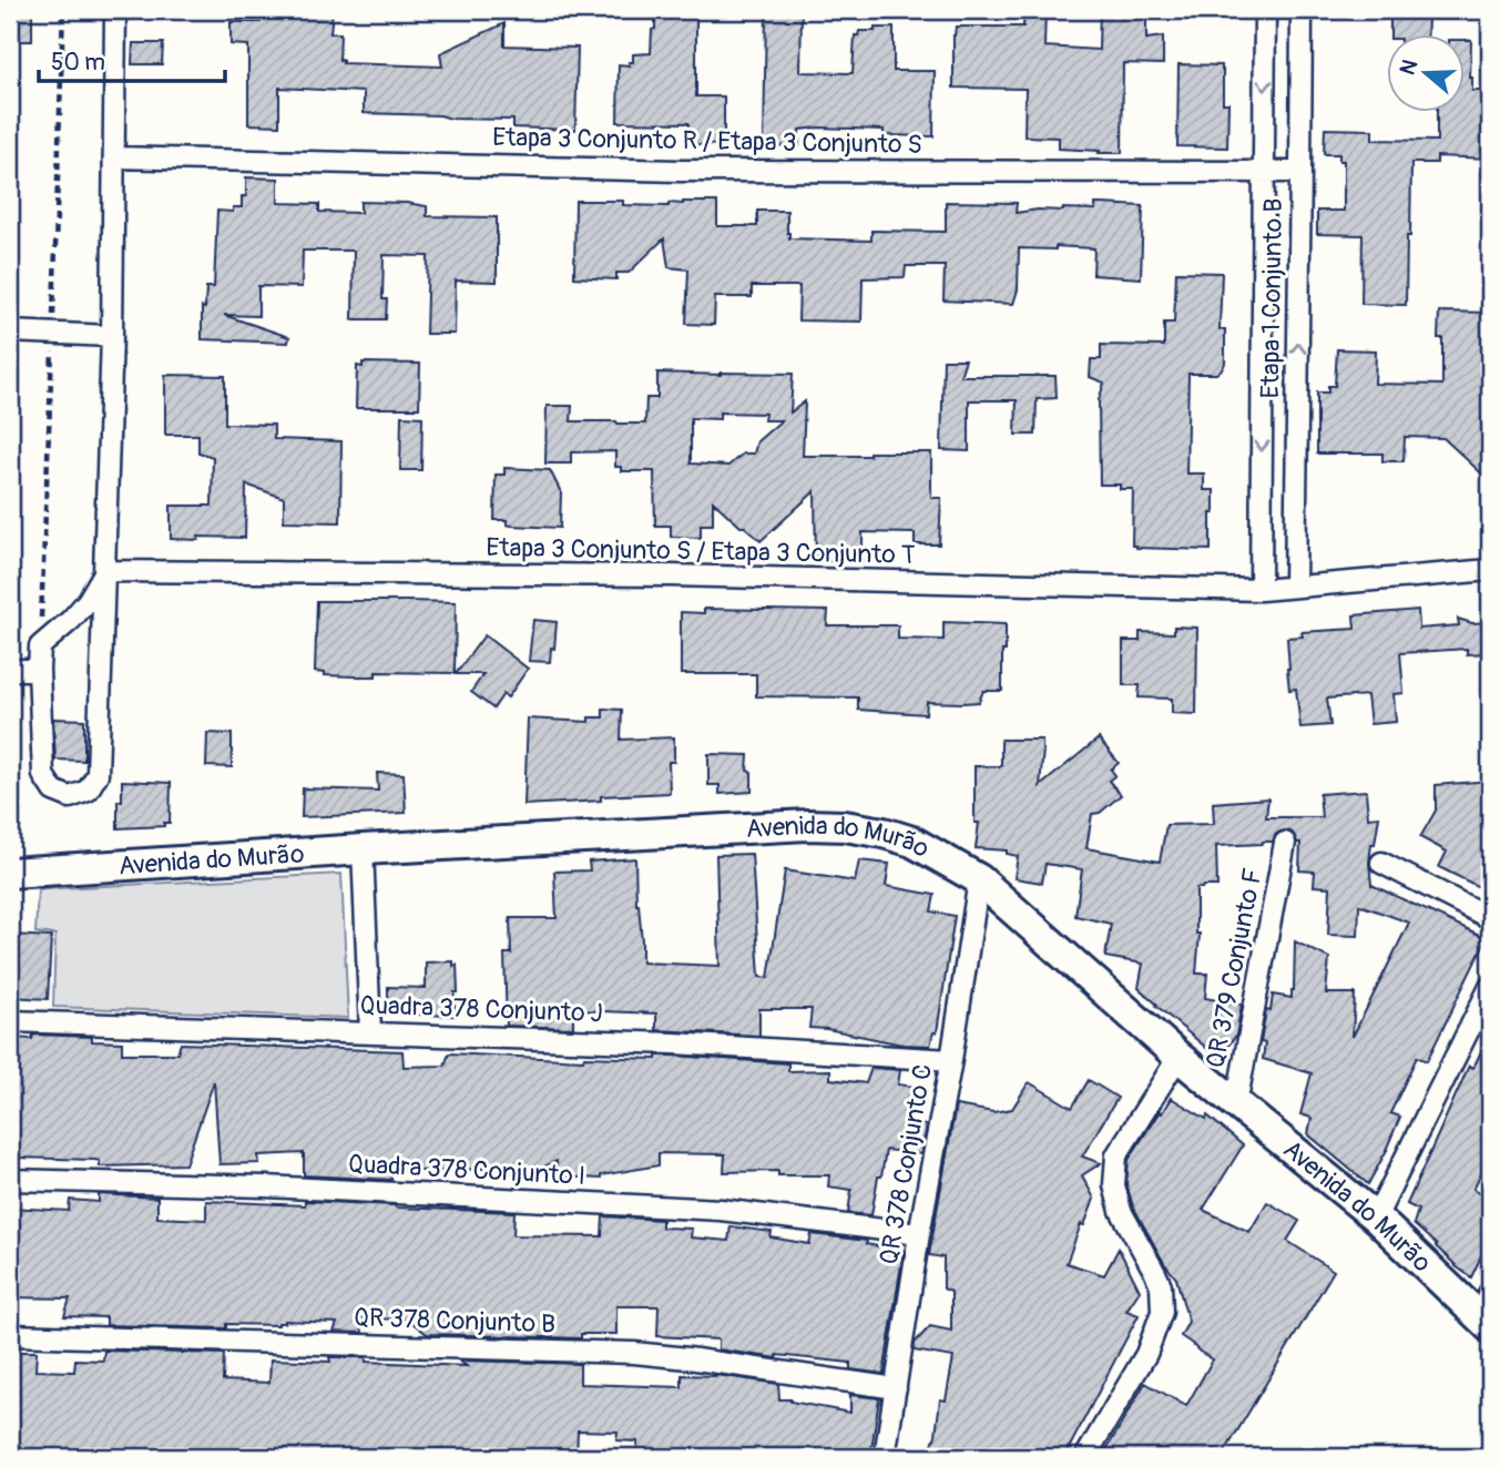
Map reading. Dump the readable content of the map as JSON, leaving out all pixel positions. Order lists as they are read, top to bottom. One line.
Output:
{"streets":{"street":["Etapa 3 Conjunto R / Etapa 3 Conjunto S","Etapa 1 Conjunto B","Etapa 3 Conjunto S / Etapa 3 Conjunto T","Avenida do Murão","QR 379 Conjunto F","Quadra 378 Conjunto J","QR 378 Conjunto C","Quadra 378 Conjunto I","QR 378 Conjunto B"]},"crossings":[["Etapa 3 Conjunto R / Etapa 3 Conjunto S","Etapa 1 Conjunto B"],["Etapa 1 Conjunto B","Etapa 3 Conjunto S / Etapa 3 Conjunto T"],["Avenida do Murão","QR 379 Conjunto F"],["Avenida do Murão","QR 378 Conjunto C"],["Quadra 378 Conjunto J","QR 378 Conjunto C"],["QR 378 Conjunto C","Quadra 378 Conjunto I"],["QR 378 Conjunto C","QR 378 Conjunto B"]],"scale_bar":"50 m","north":"left"}
